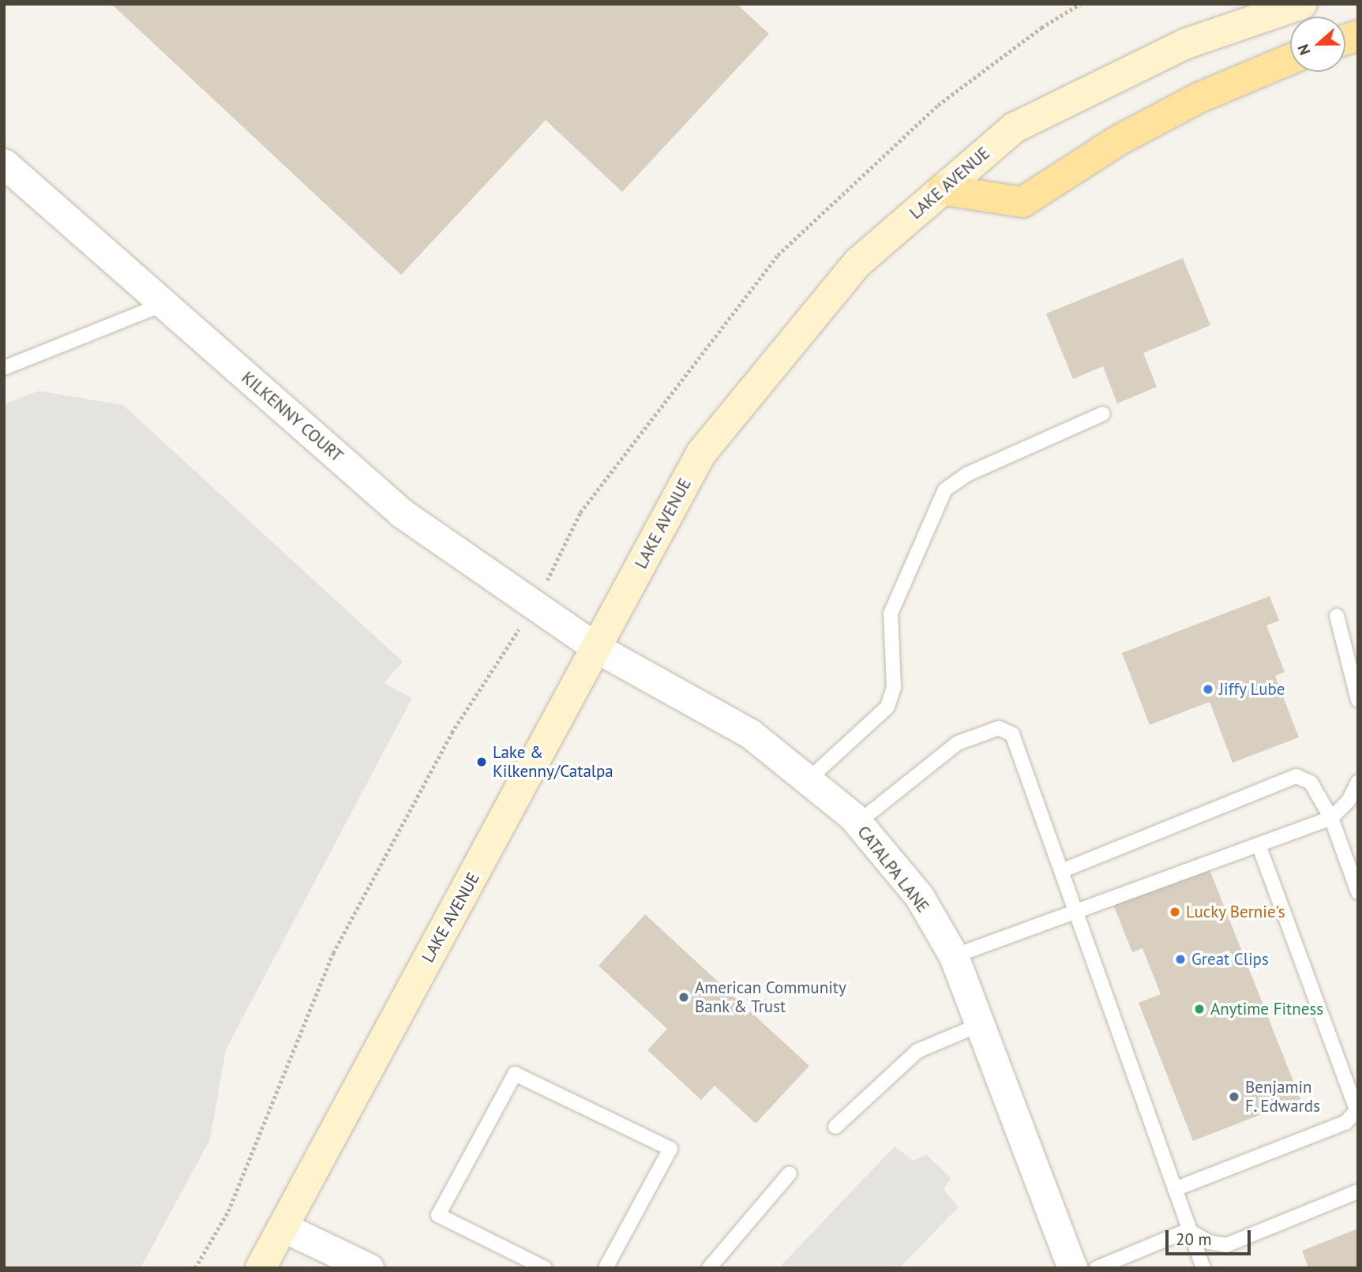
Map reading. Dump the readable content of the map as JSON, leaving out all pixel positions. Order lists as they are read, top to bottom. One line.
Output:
{"streets":{"street":["LAKE AVENUE","KILKENNY COURT","CATALPA LANE"]},"crossings":[["LAKE AVENUE","KILKENNY COURT"],["LAKE AVENUE","CATALPA LANE"],["KILKENNY COURT","CATALPA LANE"]],"places":["Jiffy Lube","Lake & Kilkenny/Catalpa","Lucky Bernie's","Great Clips","American Community Bank & Trust","Anytime Fitness","Benjamin F. Edwards"],"scale_bar":"20 m","north":"left"}
